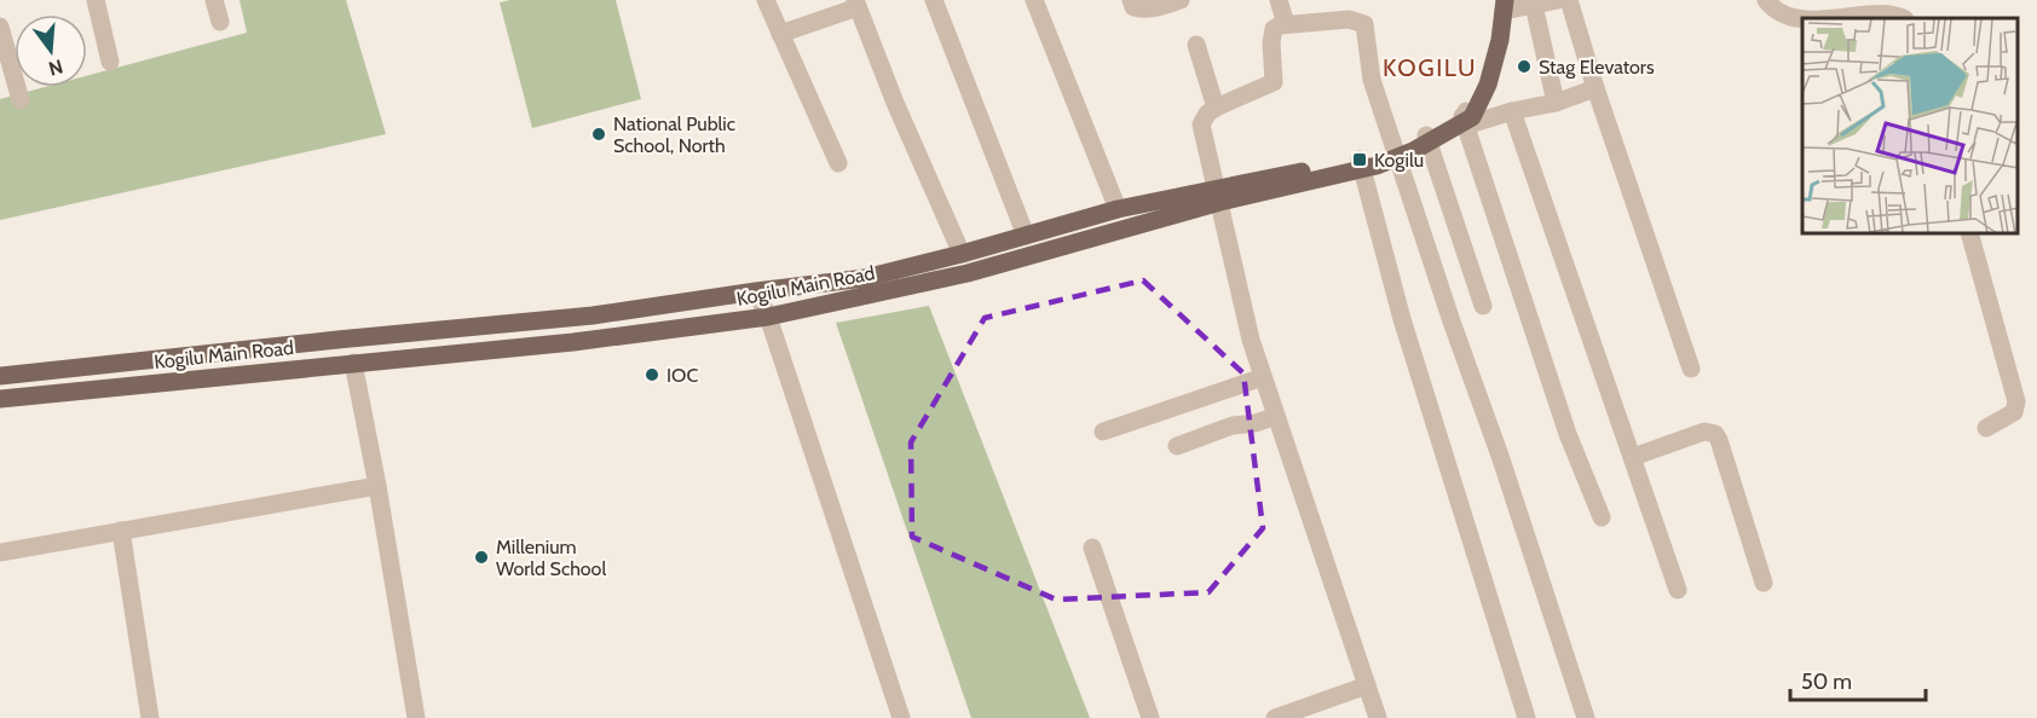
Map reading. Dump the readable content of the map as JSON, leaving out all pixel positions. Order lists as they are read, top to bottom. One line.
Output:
{"streets":{"main road":["Kogilu Main Road"]},"districts":["KOGILU"],"places":{"other":["Stag Elevators","National Public School, North","IOC","Millenium World School"],"transit":["Kogilu"]},"scale_bar":"50 m","north":"bottom"}
